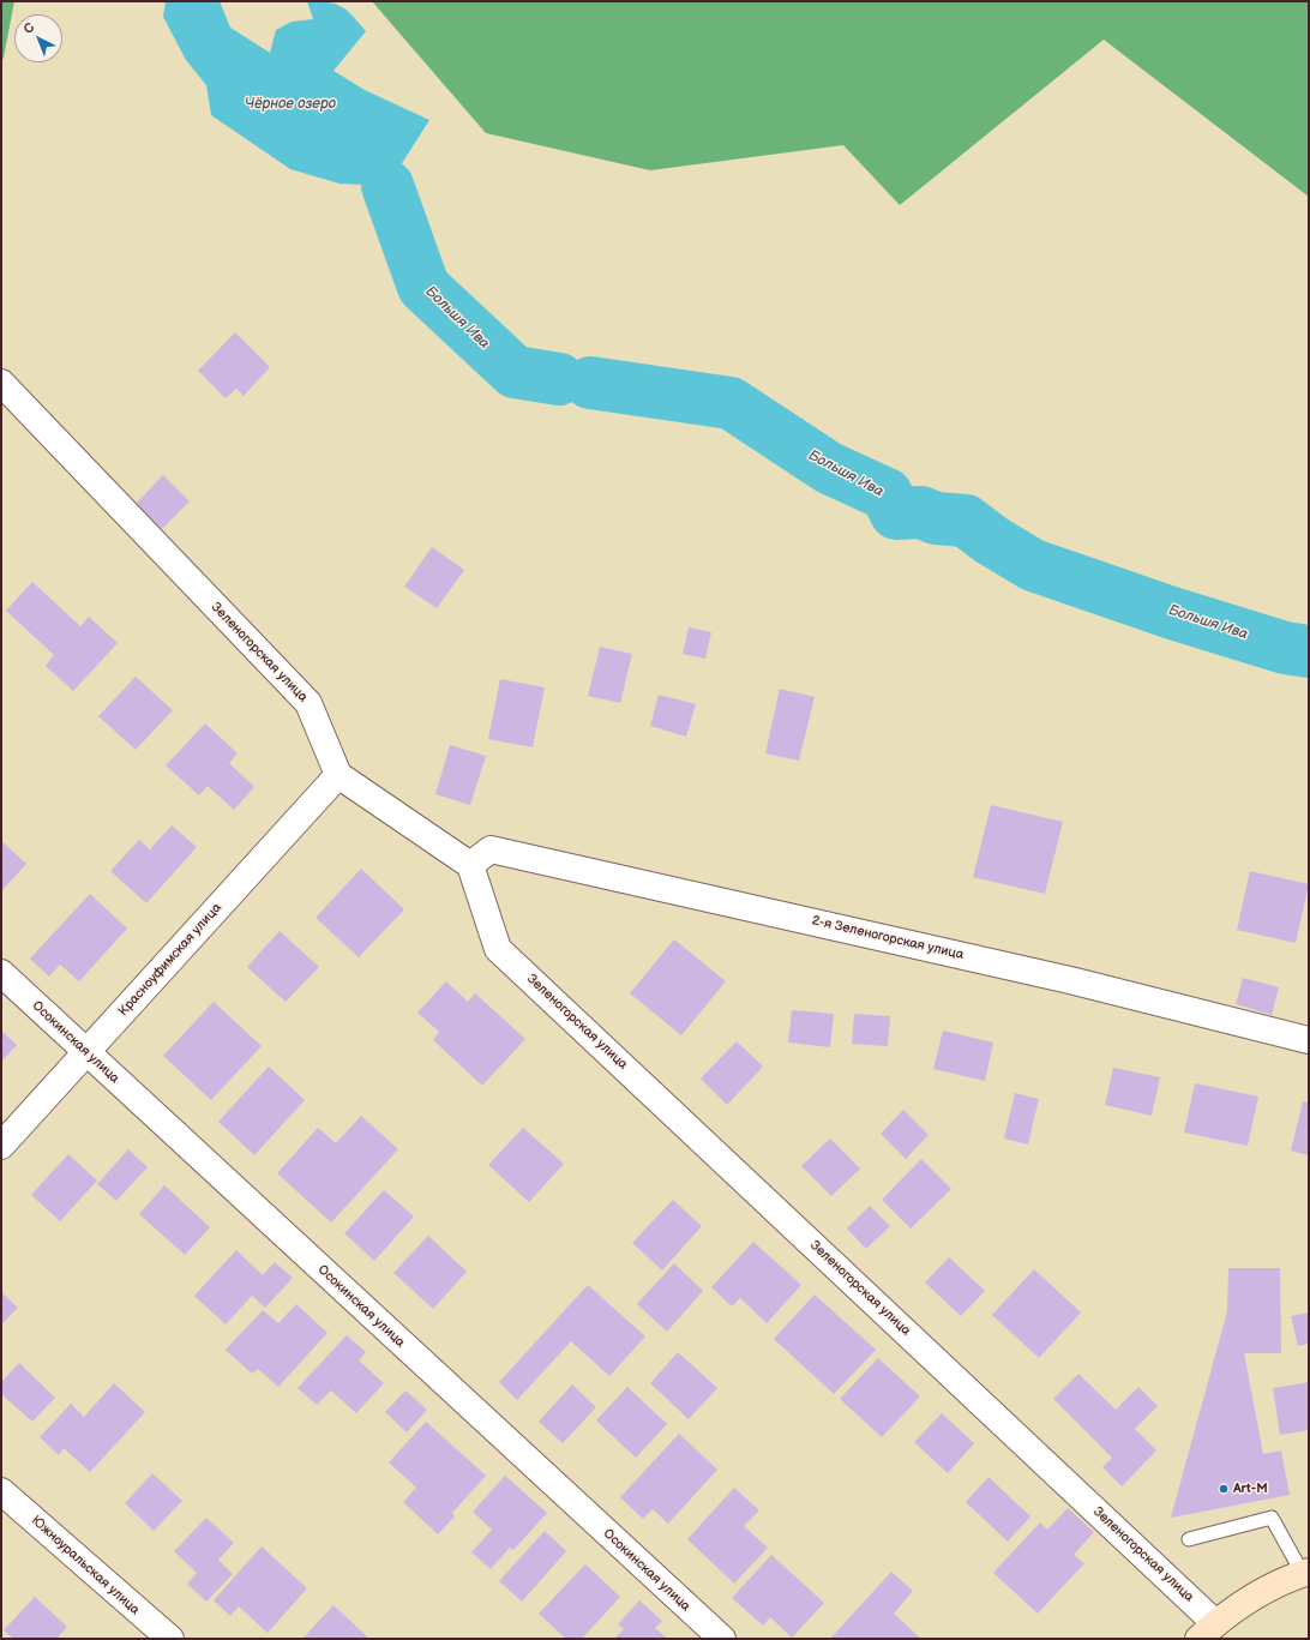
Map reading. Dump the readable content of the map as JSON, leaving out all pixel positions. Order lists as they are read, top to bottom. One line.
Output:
{"streets":{"street":["Зеленогорская улица","2-я Зеленогорская улица","Красноуфимская улица","Осокинская улица","Южноуральская улица"]},"crossings":[["Зеленогорская улица","2-я Зеленогорская улица"],["Зеленогорская улица","Красноуфимская улица"],["Красноуфимская улица","Осокинская улица"]],"water":["Чёрное озеро","Большя Ива"],"places":["Art-M"],"north":"top left"}
